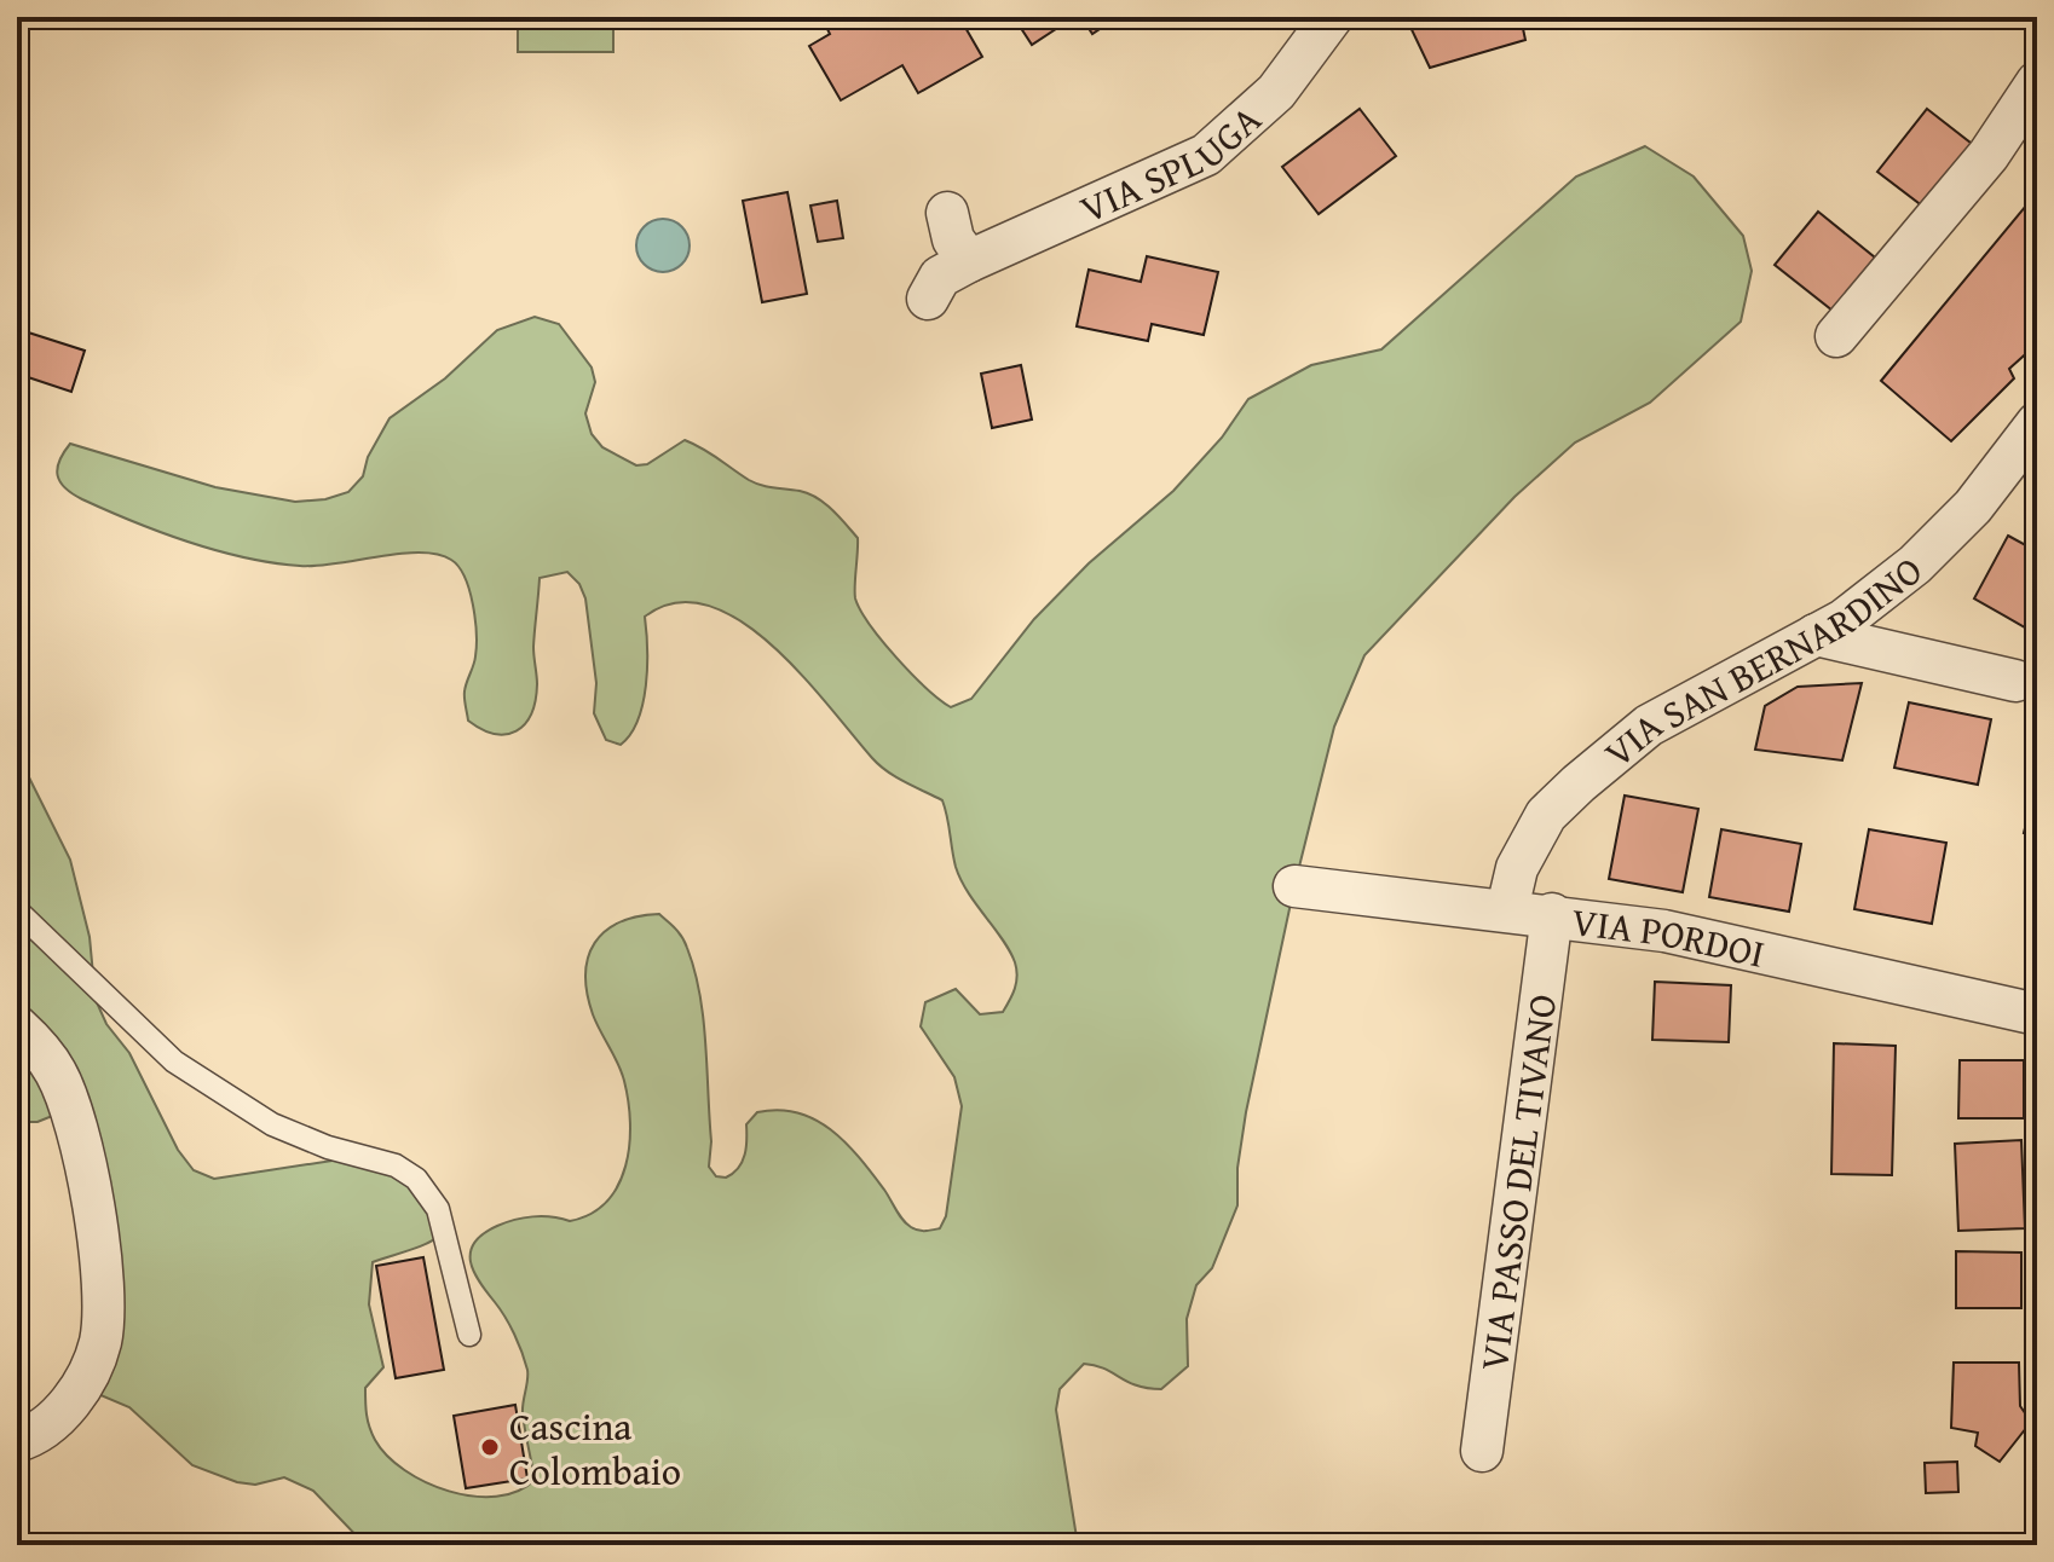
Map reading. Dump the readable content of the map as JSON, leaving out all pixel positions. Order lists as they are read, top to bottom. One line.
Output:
{"streets":{"street":["VIA SPLUGA","VIA SAN BERNARDINO","VIA PORDOI","VIA PASSO DEL TIVANO"]},"crossings":[["VIA SAN BERNARDINO","VIA PORDOI"],["VIA PORDOI","VIA PASSO DEL TIVANO"]],"places":["Cascina Colombaio"]}
